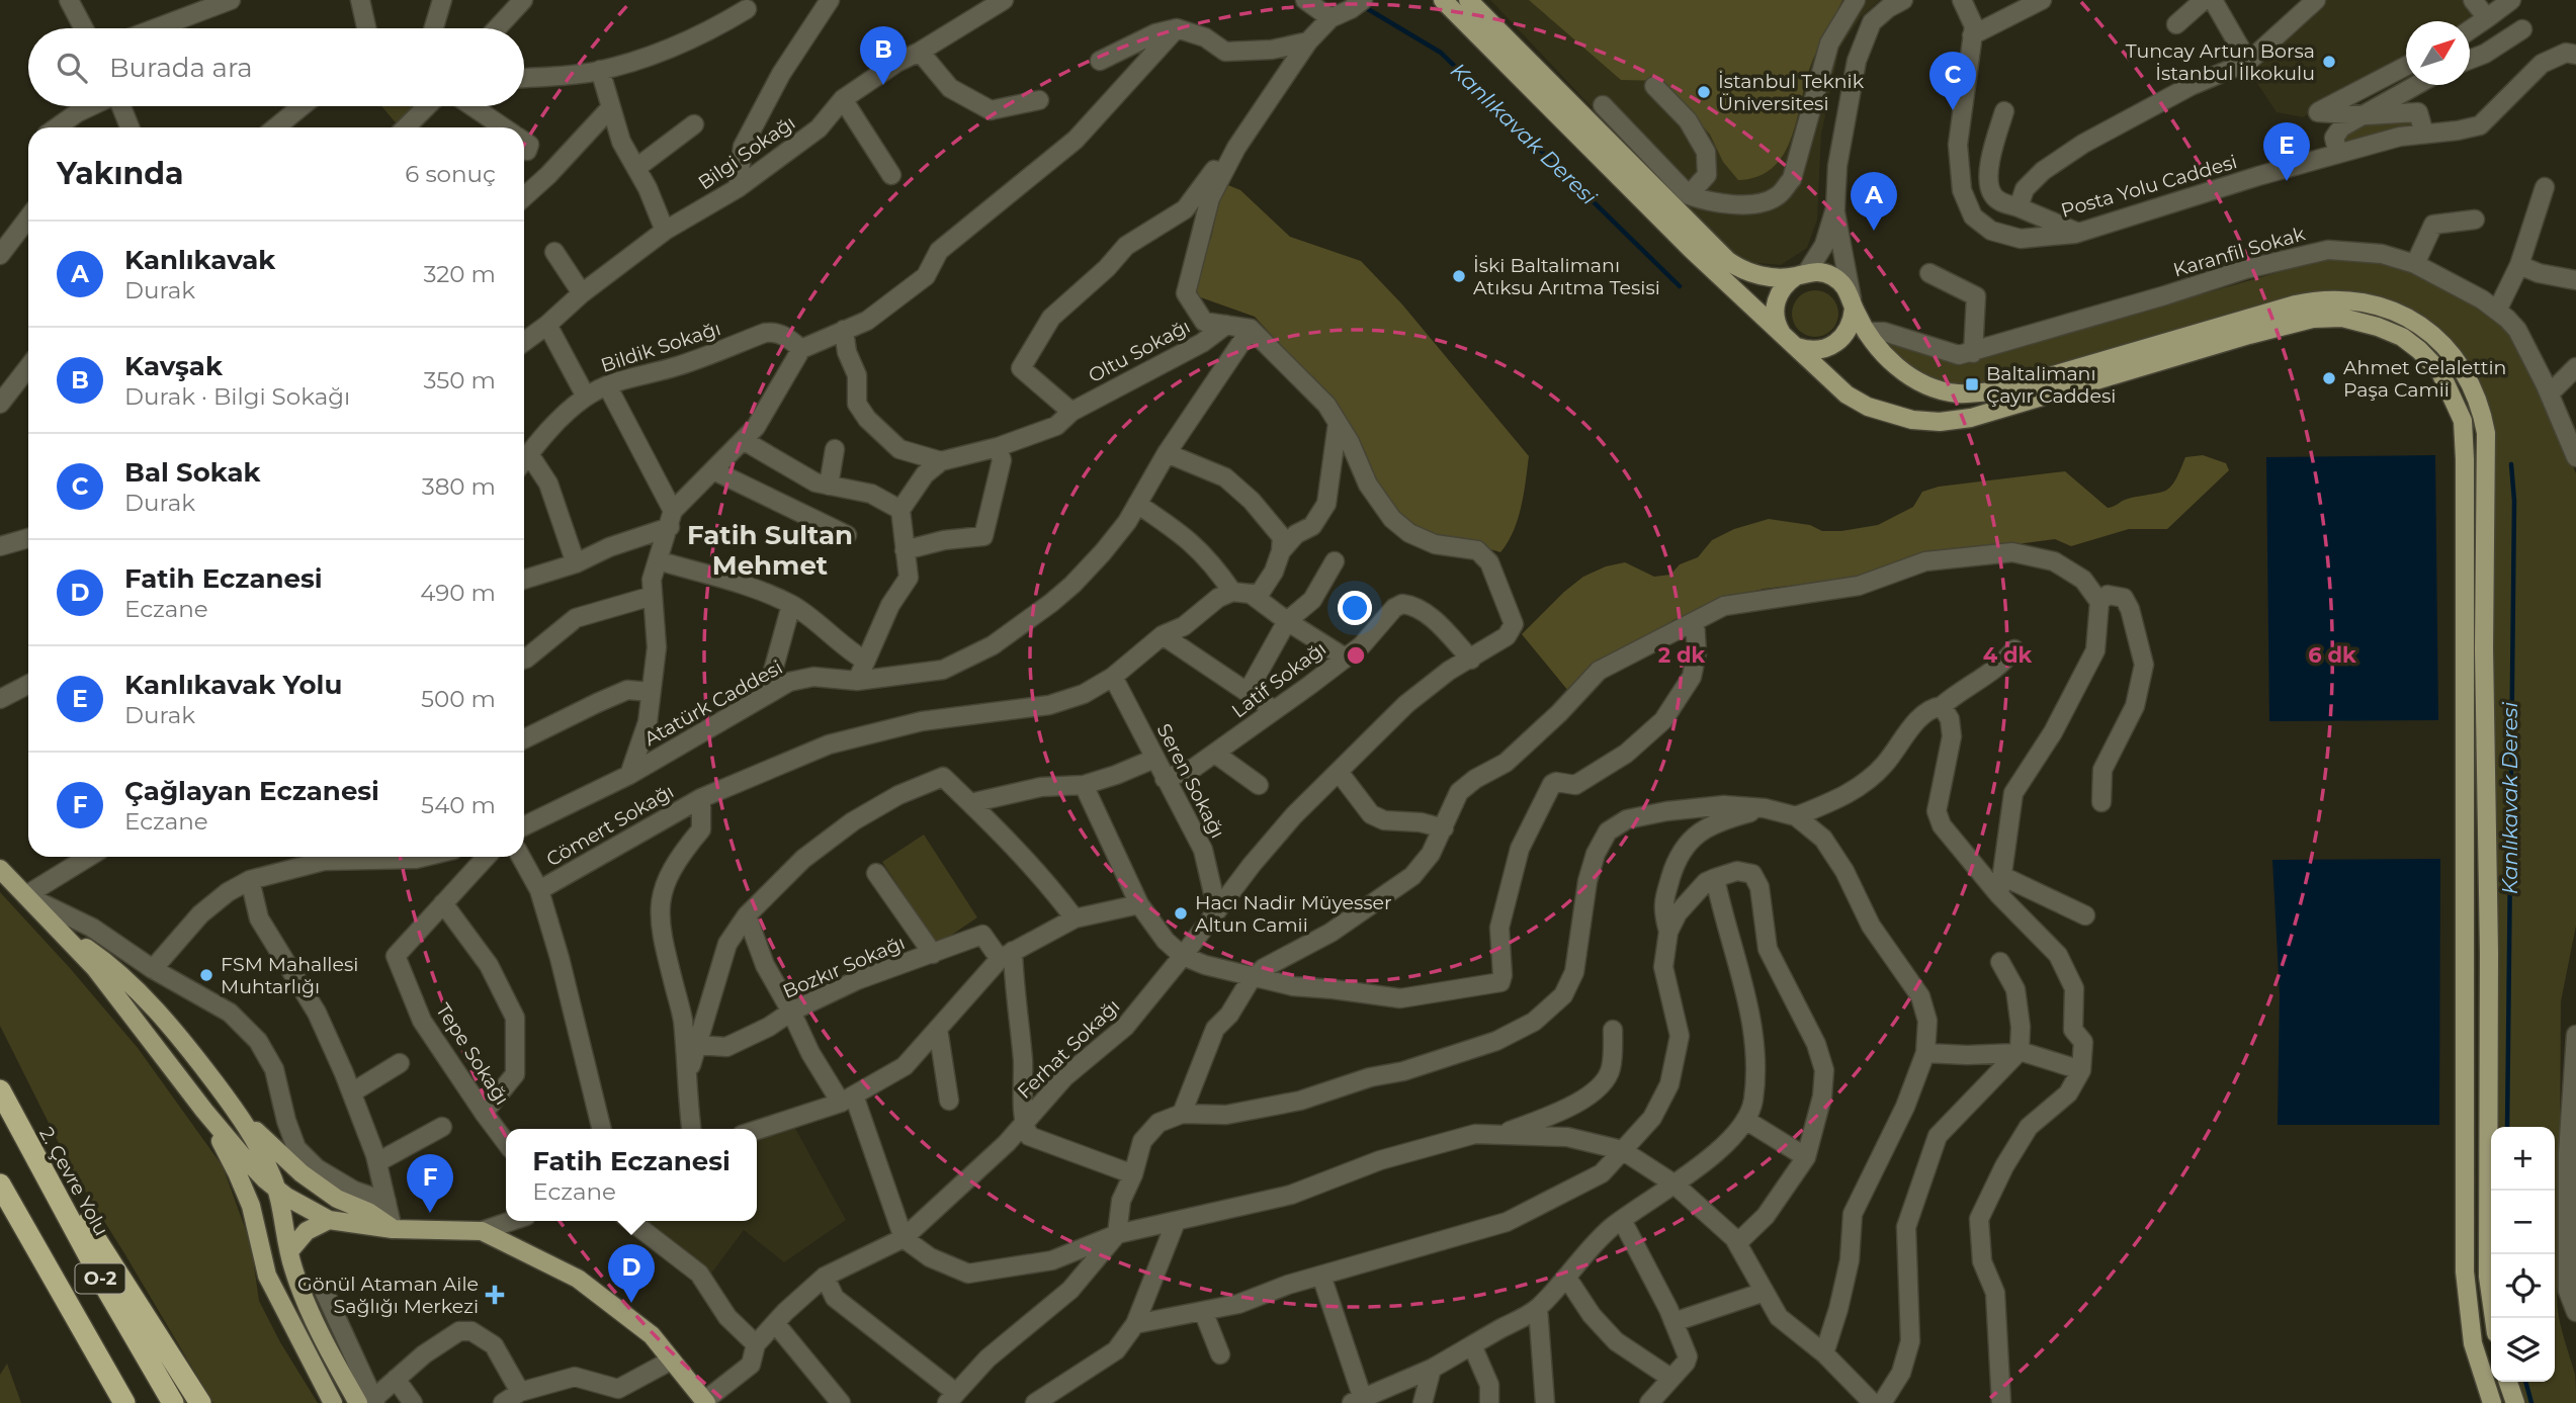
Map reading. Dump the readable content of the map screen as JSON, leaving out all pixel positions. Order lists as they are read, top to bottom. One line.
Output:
{"streets":{"highway":["2. Çevre Yolu","O-2"],"street":["Bilgi Sokağı","Posta Yolu Caddesi","Karanfil Sokak","Bildik Sokağı","Oltu Sokağı","Latif Sokağı","Atatürk Caddesi","Seren Sokağı","Cömert Sokağı","Bozkır Sokağı","Ferhat Sokağı","Tepe Sokağı"]},"crossings":[["Latif Sokağı","Seren Sokağı"],["Latif Sokağı","Ferhat Sokağı"],["Seren Sokağı","Cömert Sokağı"],["Seren Sokağı","Ferhat Sokağı"]],"districts":["Fatih Sultan Mehmet"],"water":["Kanlıkavak Deresi"],"places":{"other":["Tuncay Artun Borsa İstanbul İlkokulu","İstanbul Teknik Üniversitesi","İski Baltalimanı Atıksu Arıtma Tesisi","Ahmet Celalettin Paşa Camii","Hacı Nadir Müyesser Altun Camii","FSM Mahallesi Muhtarlığı"],"transit":["Baltalimanı Çayır Caddesi"],"health":["Gönül Ataman Aile Sağlığı Merkezi"]},"north":"top right","page":{"pins":["B","C","E","A","F","D"],"search":"Burada ara","heading":["Yakında","6 sonuç"],"list":[{"mark":"A","name":"Kanlıkavak","note":"Durak","value":"320 m"},{"mark":"B","name":"Kavşak","note":"Durak · Bilgi Sokağı","value":"350 m"},{"mark":"C","name":"Bal Sokak","note":"Durak","value":"380 m"},{"mark":"D","name":"Fatih Eczanesi","note":"Eczane","value":"490 m"},{"mark":"E","name":"Kanlıkavak Yolu","note":"Durak","value":"500 m"},{"mark":"F","name":"Çağlayan Eczanesi","note":"Eczane","value":"540 m"}],"map_buttons":["+","−"],"popup":["Fatih Eczanesi","Eczane"]},"rings":["2 dk","4 dk","6 dk"]}
